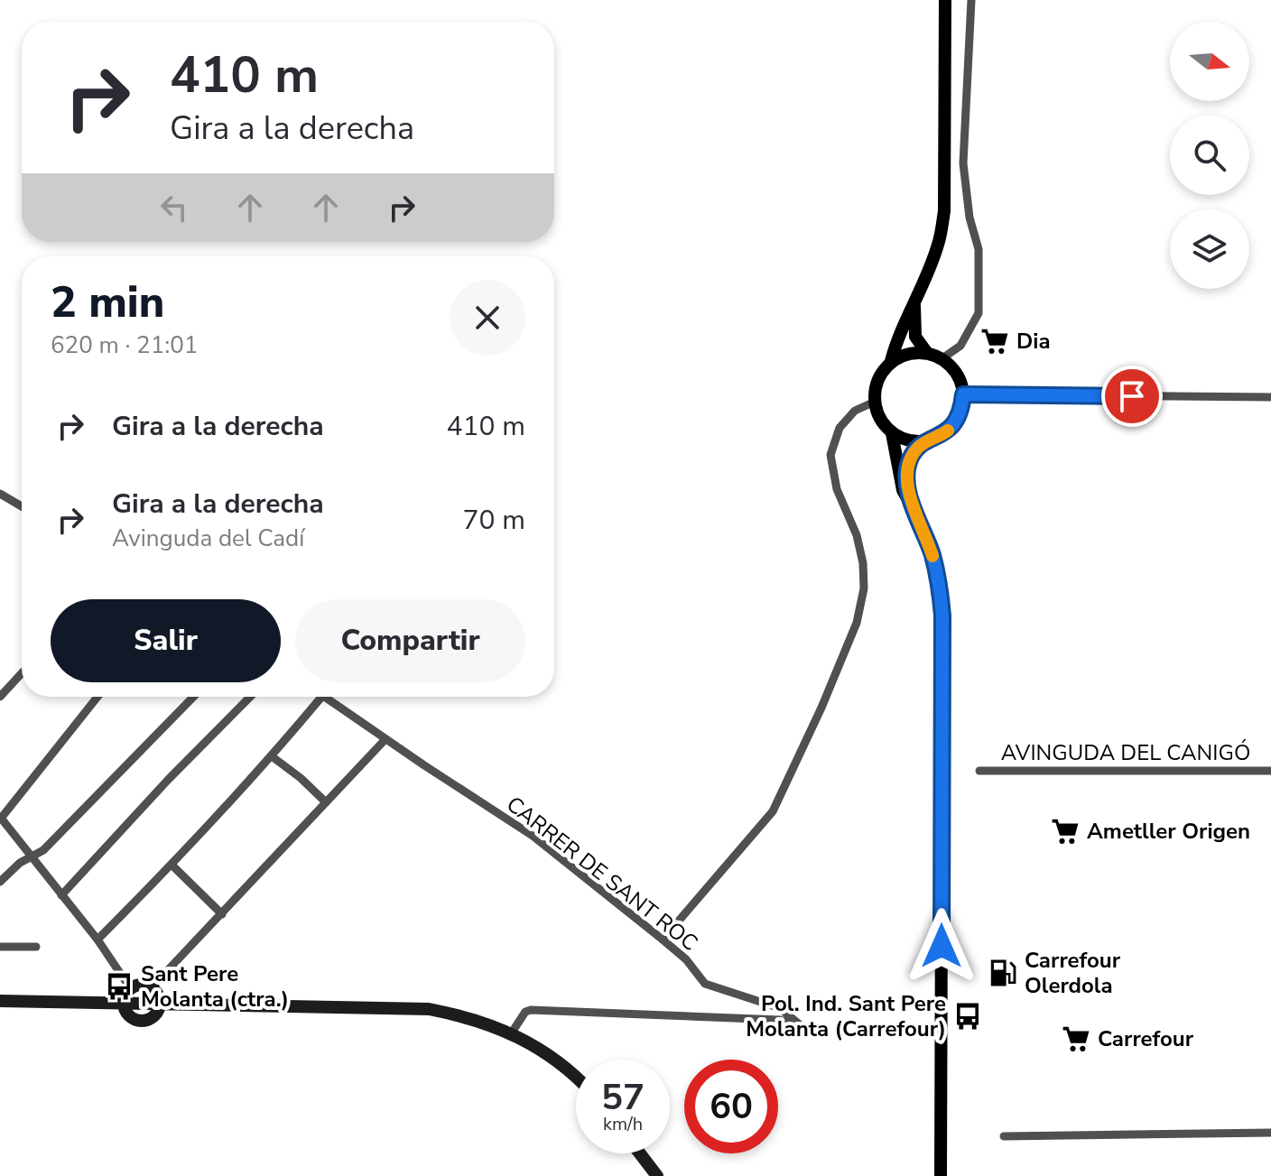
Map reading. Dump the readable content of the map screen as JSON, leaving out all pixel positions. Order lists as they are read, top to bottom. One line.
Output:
{"streets":{"street":["AVINGUDA DEL CANIGÓ","CARRER DE SANT ROC"]},"places":{"supermarket":["Dia","Ametller Origen","Carrefour"],"fuel station":["Carrefour Olerdola"],"bus stop":["Sant Pere Molanta (ctra.)","Pol. Ind. Sant Pere Molanta (Carrefour)"]},"north":"right","page":{"turn":["410 m","Gira a la derecha"],"heading":["2 min","620 m · 21:01"],"list":[{"name":"Gira a la derecha","value":"410 m"},{"name":"Gira a la derecha","note":"Avinguda del Cadí","value":"70 m"}],"buttons":["Salir","Compartir"],"speed":"57 km/h","limit":"60"}}
